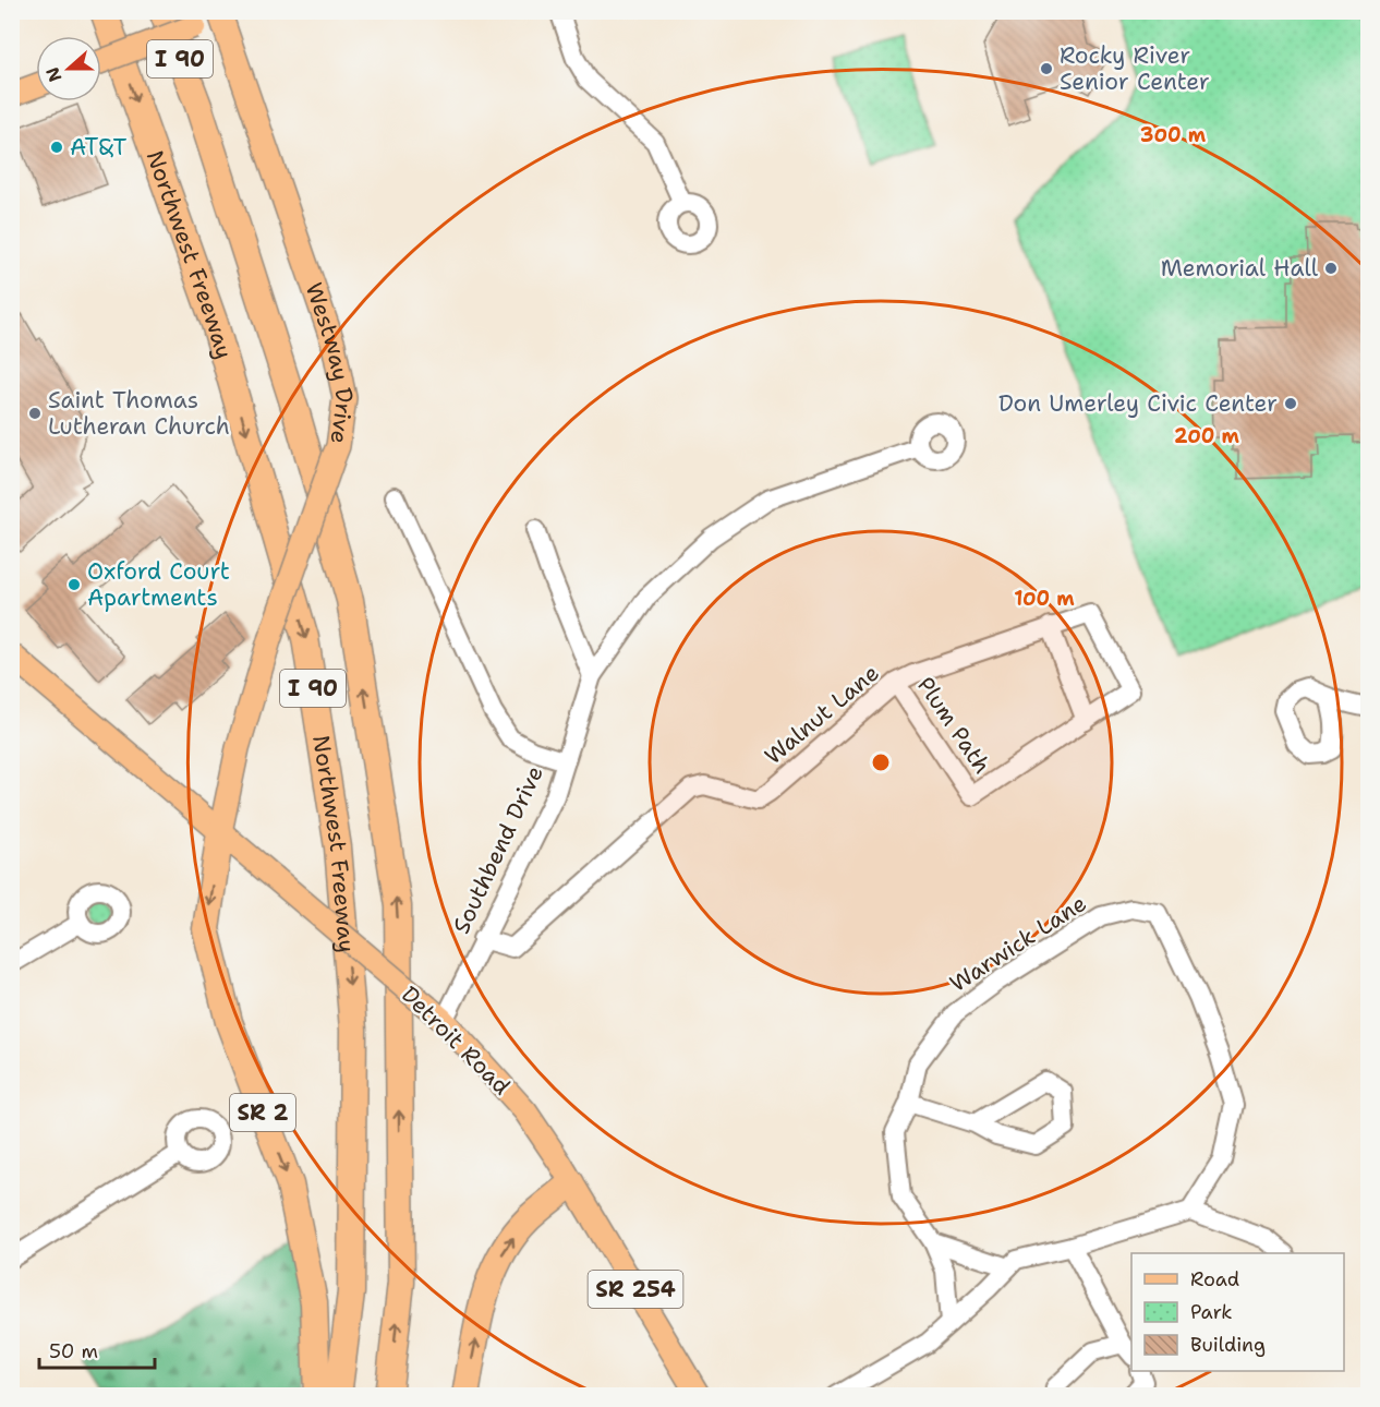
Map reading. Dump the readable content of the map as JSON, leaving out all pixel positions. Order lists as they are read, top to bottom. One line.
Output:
{"streets":{"highway":["I 90","Northwest Freeway","SR 2"],"main road":["Westway Drive","Detroit Road","SR 254"],"street":["Walnut Lane","Plum Path","Southbend Drive","Warwick Lane"]},"crossings":[["Westway Drive","Detroit Road"],["Westway Drive","SR 2"],["Walnut Lane","Plum Path"],["Walnut Lane","Southbend Drive"],["Southbend Drive","Detroit Road"],["Detroit Road","SR 2"]],"places":["Rocky River Senior Center","AT&T","Memorial Hall","Don Umerley Civic Center","Saint Thomas Lutheran Church","Oxford Court Apartments"],"legend":["Road","Park","Building"],"scale_bar":"50 m","north":"left","rings":["300 m","200 m","100 m"]}
